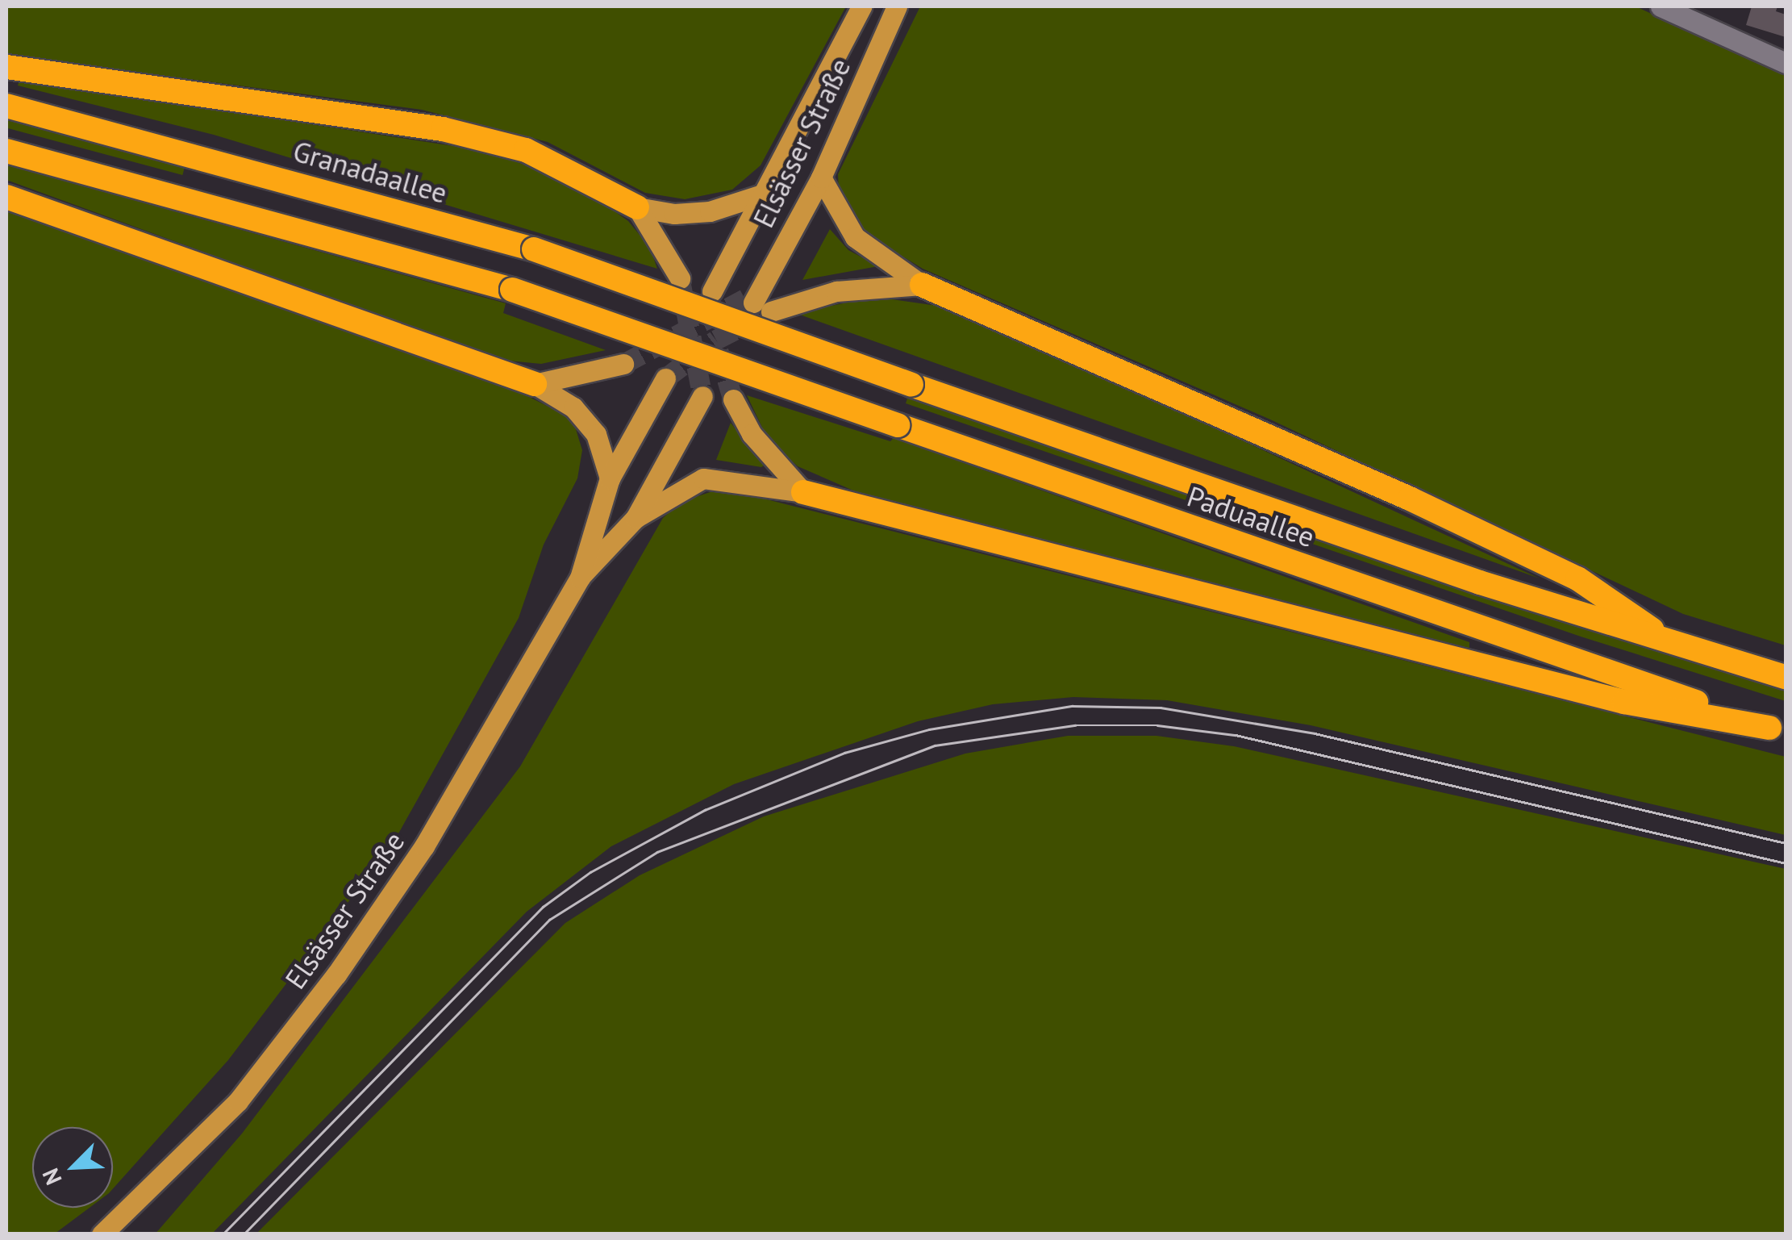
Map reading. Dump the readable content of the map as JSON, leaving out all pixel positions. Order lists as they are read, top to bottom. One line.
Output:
{"streets":{"highway":["Granadaallee","Paduaallee"],"main road":["Elsässer Straße"]},"crossings":[["Granadaallee","Paduaallee"]],"north":"bottom left"}
